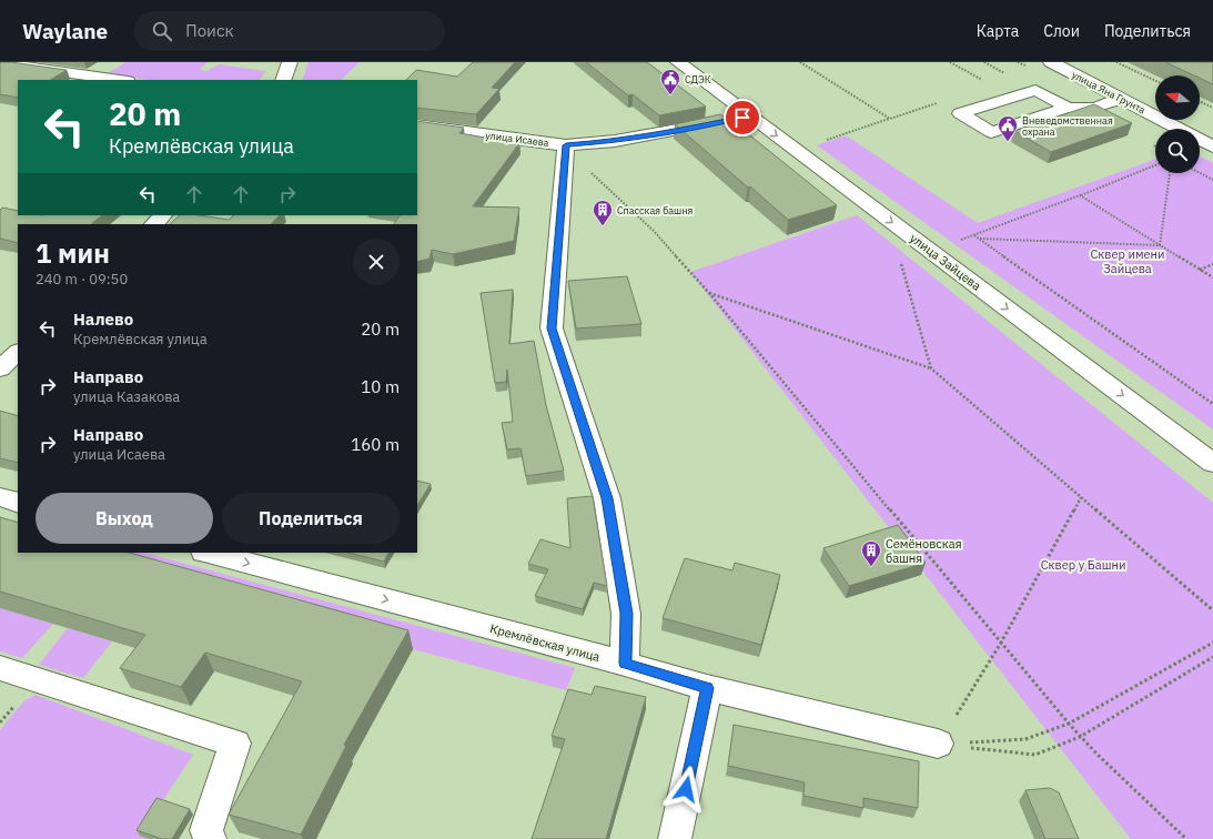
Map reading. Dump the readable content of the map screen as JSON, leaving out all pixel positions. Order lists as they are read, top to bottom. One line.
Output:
{"streets":{"street":["улица Яна Грунта","улица Исаева","улица Зайцева","Кремлёвская улица"]},"crossings":[["улица Исаева","улица Зайцева"]],"one_way":["улица Зайцева","Кремлёвская улица"],"parks":["Сквер имени Зайцева","Сквер у Башни"],"places":{"public building":["СДЭК","Вневедомственная охрана"],"building":["Спасская башня","Семёновская башня"]},"north":"left","page":{"header":"Waylane","search":"Поиск","nav":["Карта","Слои","Поделиться"],"turn":["20 m","Кремлёвская улица"],"heading":["1 мин","240 m · 09:50"],"list":[{"name":"Налево","note":"Кремлёвская улица","value":"20 m"},{"name":"Направо","note":"улица Казакова","value":"10 m"},{"name":"Направо","note":"улица Исаева","value":"160 m"}],"buttons":["Выход","Поделиться"]}}
